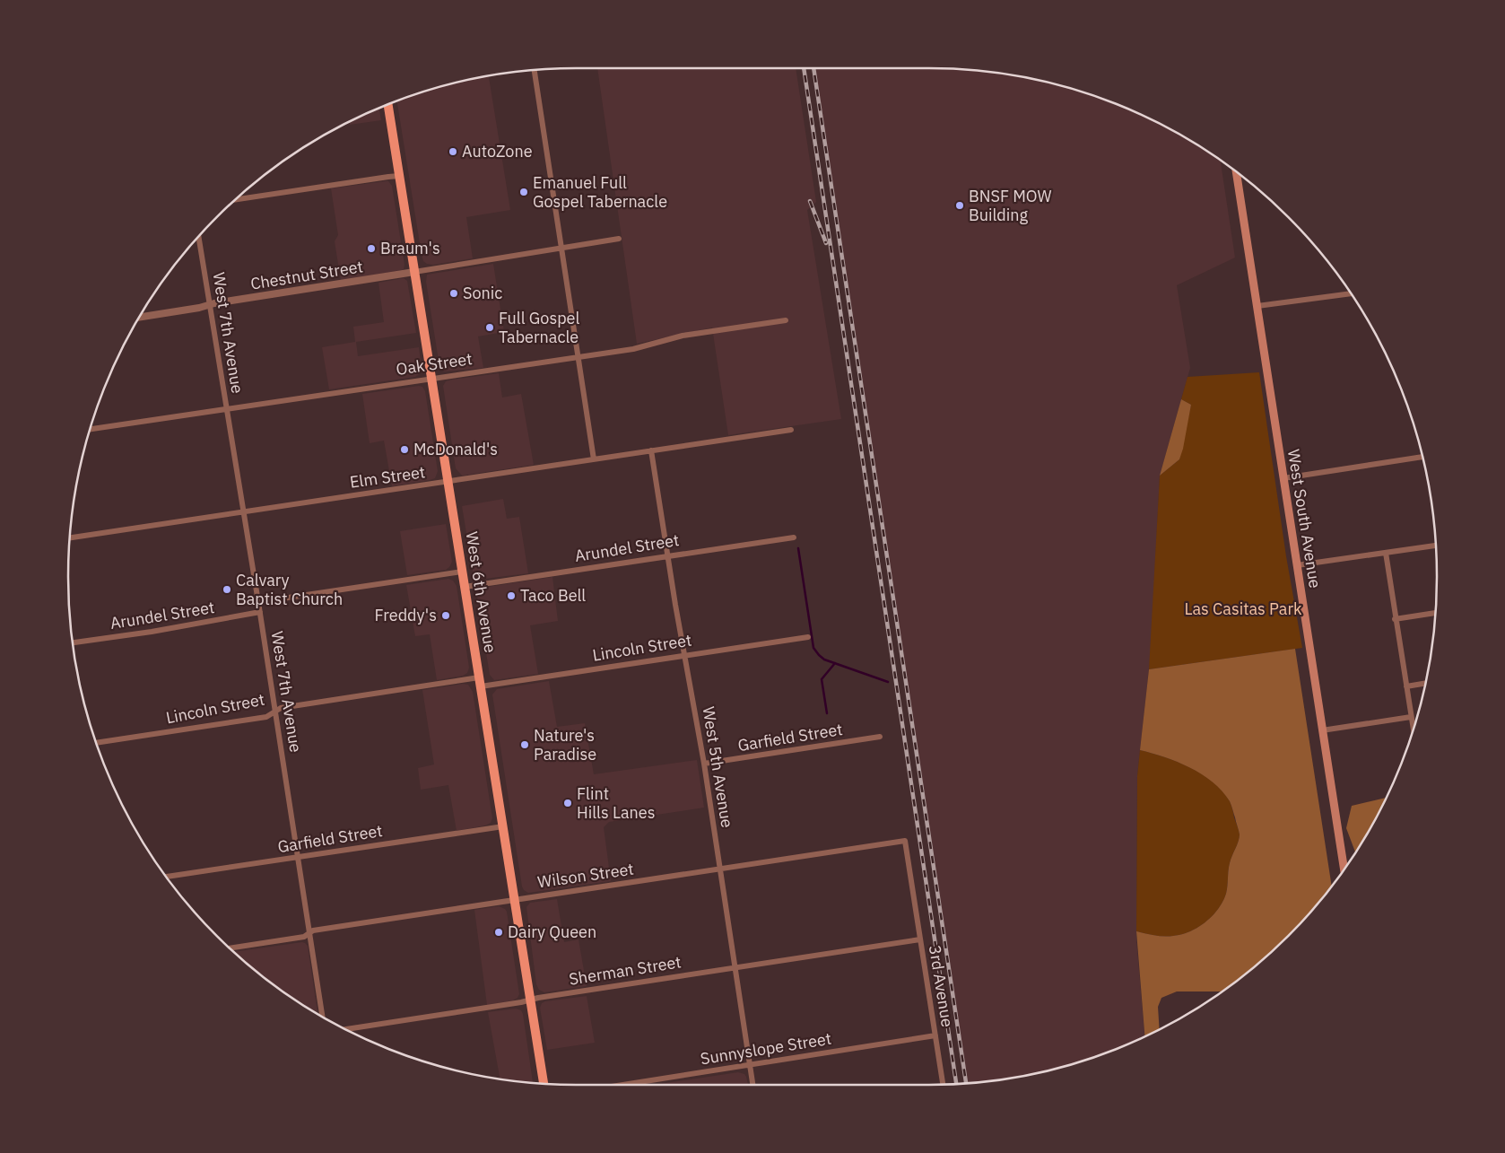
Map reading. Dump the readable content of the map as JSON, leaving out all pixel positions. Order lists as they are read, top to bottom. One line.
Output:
{"streets":{"main road":["West South Avenue","West 6th Avenue"],"street":["Chestnut Street","West 7th Avenue","Oak Street","Elm Street","Arundel Street","Lincoln Street","Garfield Street","West 5th Avenue","Wilson Street","Sherman Street","3rd Avenue","Sunnyslope Street"]},"crossings":[["Chestnut Street","West 7th Avenue"],["Chestnut Street","West 6th Avenue"],["West 7th Avenue","Oak Street"],["West 7th Avenue","Elm Street"],["West 7th Avenue","Arundel Street"],["West 7th Avenue","Lincoln Street"],["West 7th Avenue","Garfield Street"],["West 7th Avenue","Wilson Street"],["Oak Street","West 6th Avenue"],["Elm Street","West 6th Avenue"],["Elm Street","West 5th Avenue"],["Arundel Street","West 6th Avenue"],["Arundel Street","West 5th Avenue"],["West 6th Avenue","Lincoln Street"],["West 6th Avenue","Garfield Street"],["West 6th Avenue","Wilson Street"],["West 6th Avenue","Sherman Street"],["Lincoln Street","West 5th Avenue"],["Garfield Street","West 5th Avenue"],["West 5th Avenue","Wilson Street"],["West 5th Avenue","Sherman Street"],["West 5th Avenue","Sunnyslope Street"],["Wilson Street","3rd Avenue"],["Sherman Street","3rd Avenue"],["3rd Avenue","Sunnyslope Street"]],"parks":["Las Casitas Park"],"places":["AutoZone","Emanuel Full Gospel Tabernacle","BNSF MOW Building","Braum's","Sonic","Full Gospel Tabernacle","McDonald's","Calvary Baptist Church","Taco Bell","Freddy's","Nature's Paradise","Flint Hills Lanes","Dairy Queen"]}
